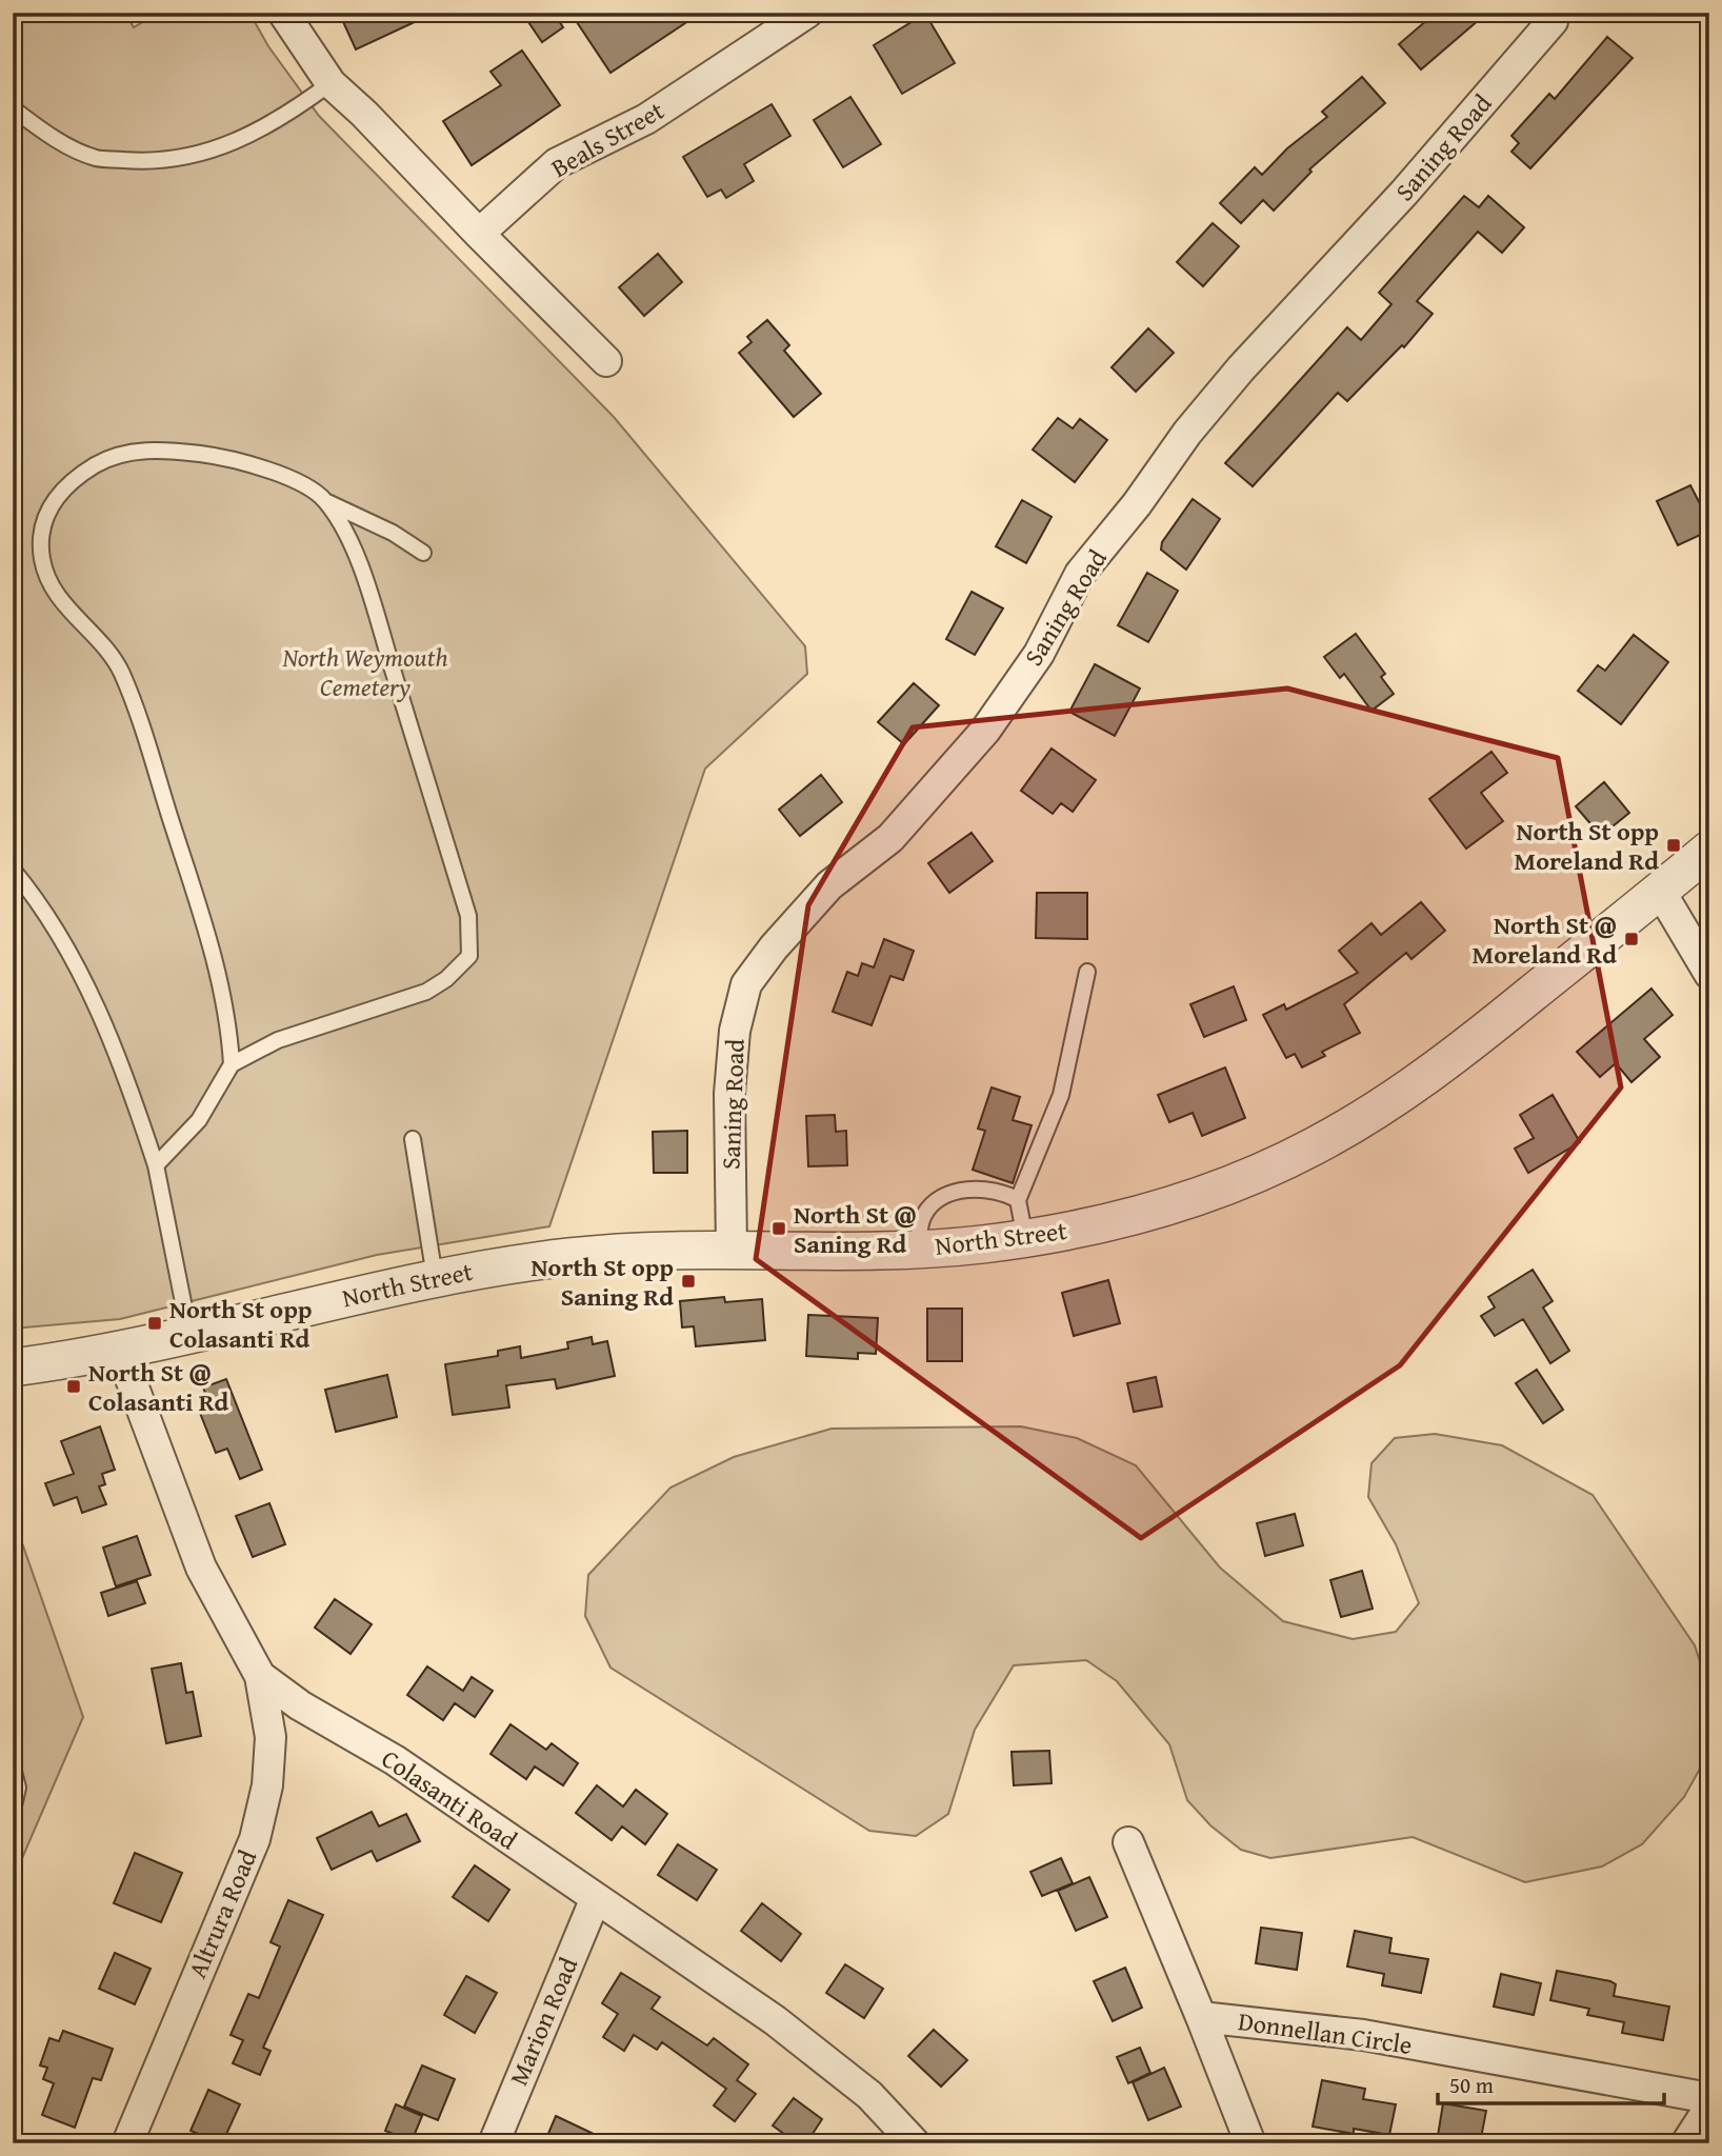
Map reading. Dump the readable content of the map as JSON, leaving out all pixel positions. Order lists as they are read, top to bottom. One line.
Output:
{"streets":{"street":["Beals Street","Saning Road","North Street","Colasanti Road","Altrura Road","Marion Road","Donnellan Circle"]},"crossings":[["Saning Road","North Street"],["North Street","Colasanti Road"],["Colasanti Road","Altrura Road"],["Colasanti Road","Marion Road"]],"parks":["North Weymouth Cemetery"],"places":{"transit":["North St opp Moreland Rd","North St @ Moreland Rd","North St @ Saning Rd","North St opp Saning Rd","North St opp Colasanti Rd","North St @ Colasanti Rd"]},"scale_bar":"50 m"}
